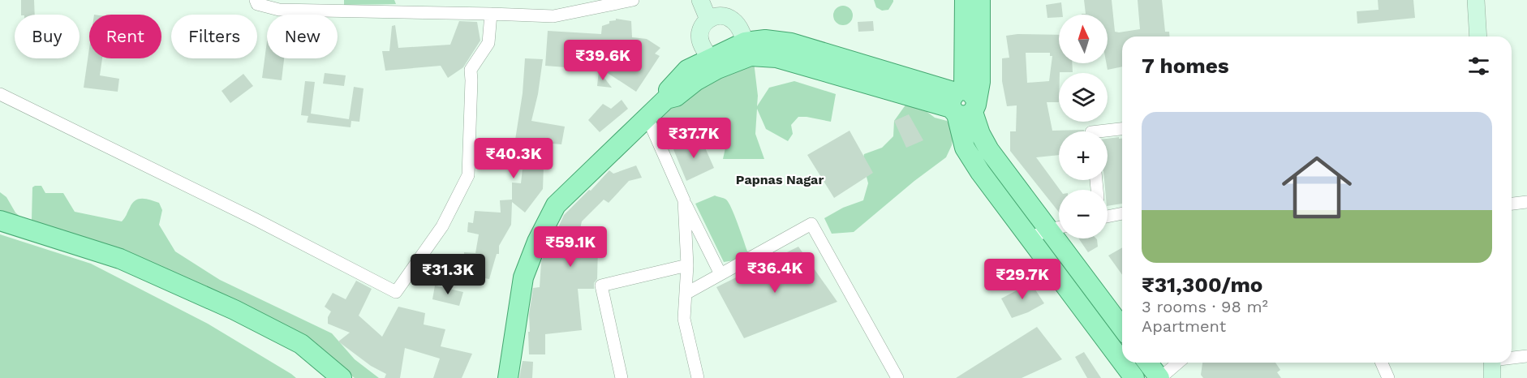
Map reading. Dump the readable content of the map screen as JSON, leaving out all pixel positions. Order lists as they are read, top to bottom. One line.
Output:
{"districts":["Papnas Nagar"],"north":"top","page":{"map_buttons":["+","−"],"chip":["Buy","Rent","Filters","New"],"heading":"7 homes","price":["₹39.6K","₹37.7K","₹40.3K","₹59.1K","₹36.4K","₹31.3K","₹29.7K"],"list":[{"name":"₹31,300/mo","note":"3 rooms · 98 m² · Apartment"}]}}
